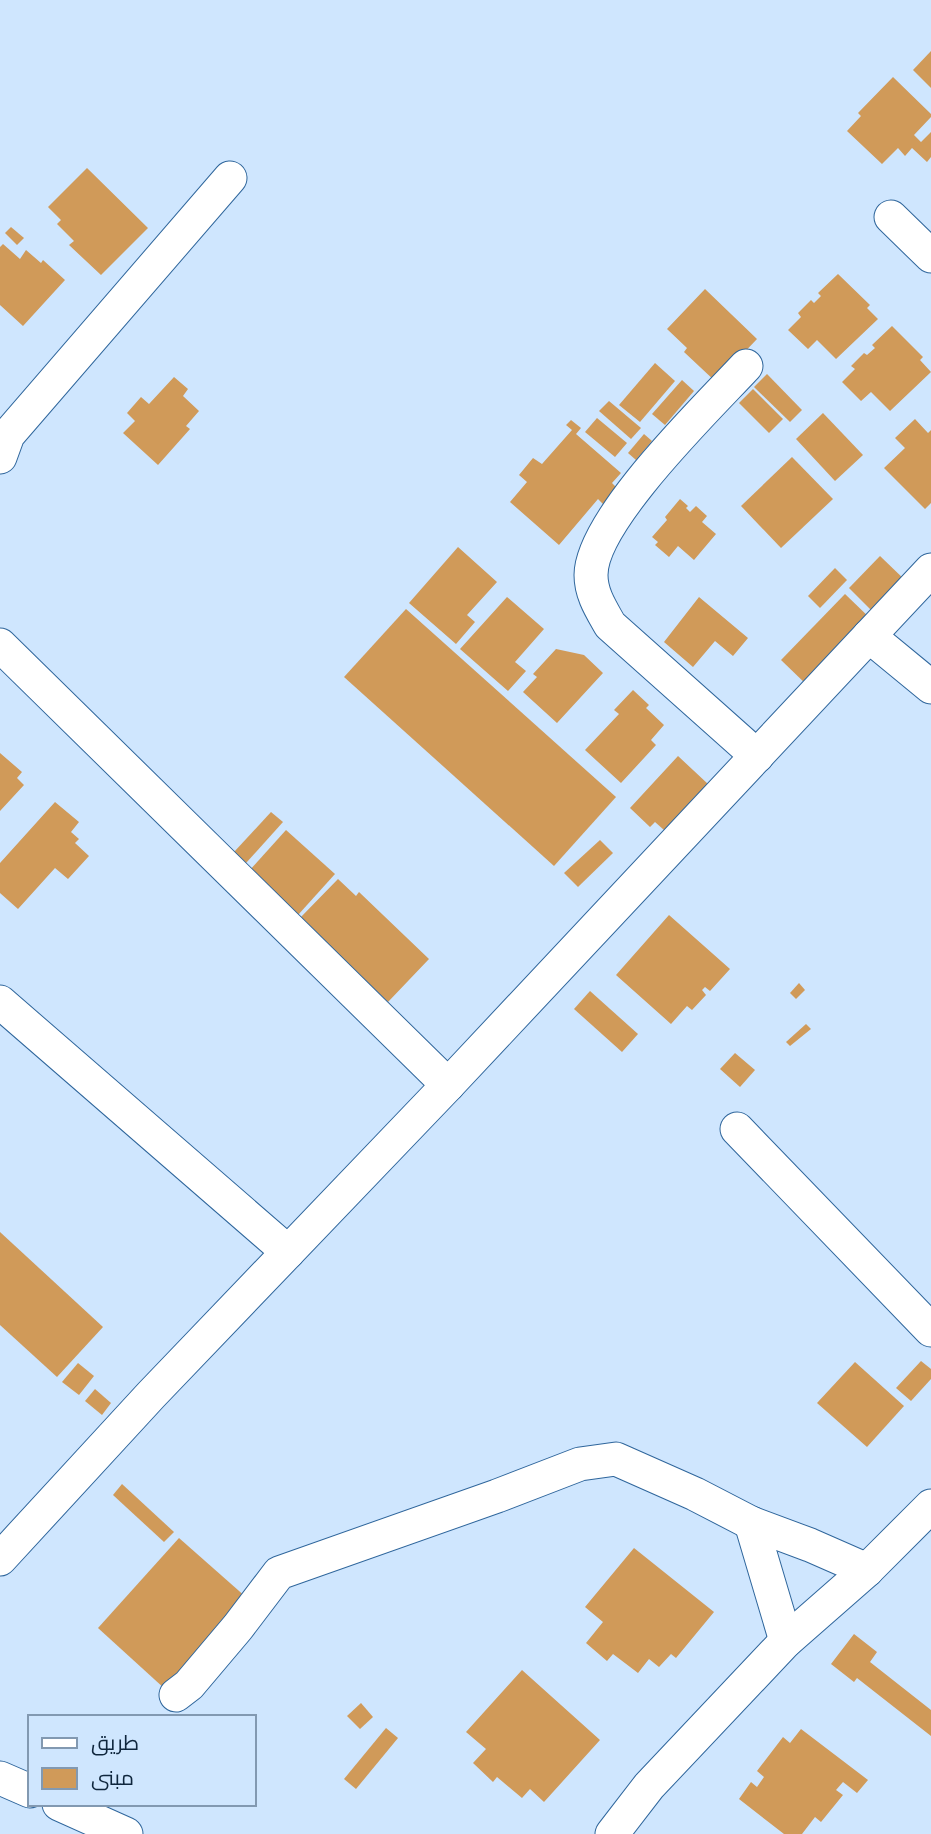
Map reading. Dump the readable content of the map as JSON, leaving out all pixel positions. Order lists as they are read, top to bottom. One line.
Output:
{"legend":["طريق","مبنى"]}
